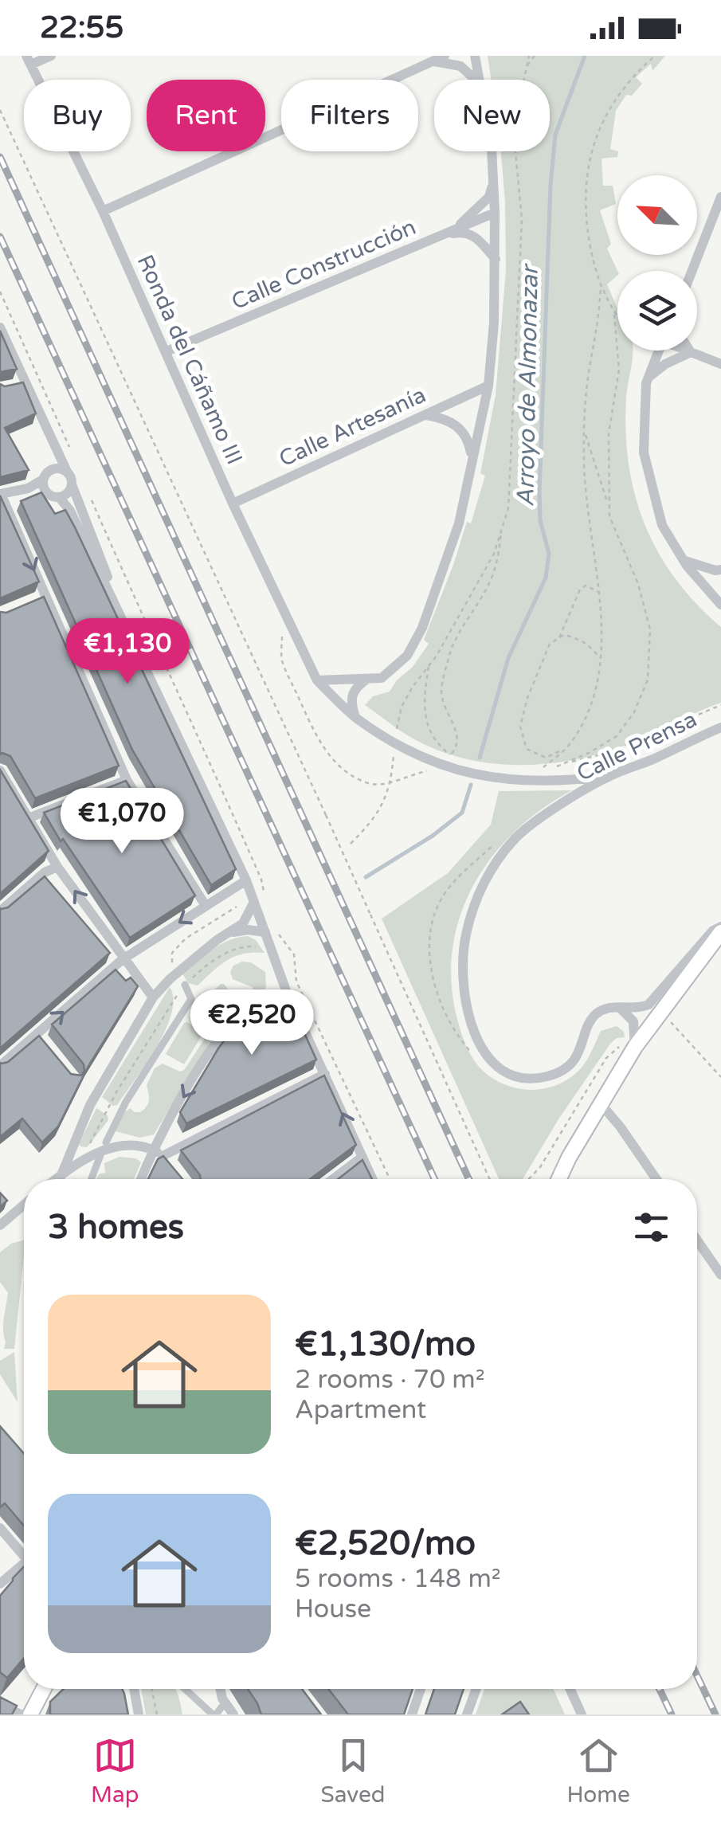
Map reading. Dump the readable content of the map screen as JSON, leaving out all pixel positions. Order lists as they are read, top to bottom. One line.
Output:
{"streets":{"street":["Calle Construcción","Ronda del Cáñamo III","Calle Artesanía","Calle Prensa"]},"crossings":[["Calle Construcción","Ronda del Cáñamo III"],["Ronda del Cáñamo III","Calle Artesanía"],["Ronda del Cáñamo III","Calle Prensa"]],"water":["Arroyo de Almonazar"],"north":"top left","page":{"status":"22:55","chip":["Buy","Rent","Filters","New"],"price":["€1,130","€1,070","€2,520"],"heading":"3 homes","list":[{"name":"€1,130/mo","note":"2 rooms · 70 m² · Apartment"},{"name":"€2,520/mo","note":"5 rooms · 148 m² · House"}],"tabs":["Map","Saved","Home"]}}
